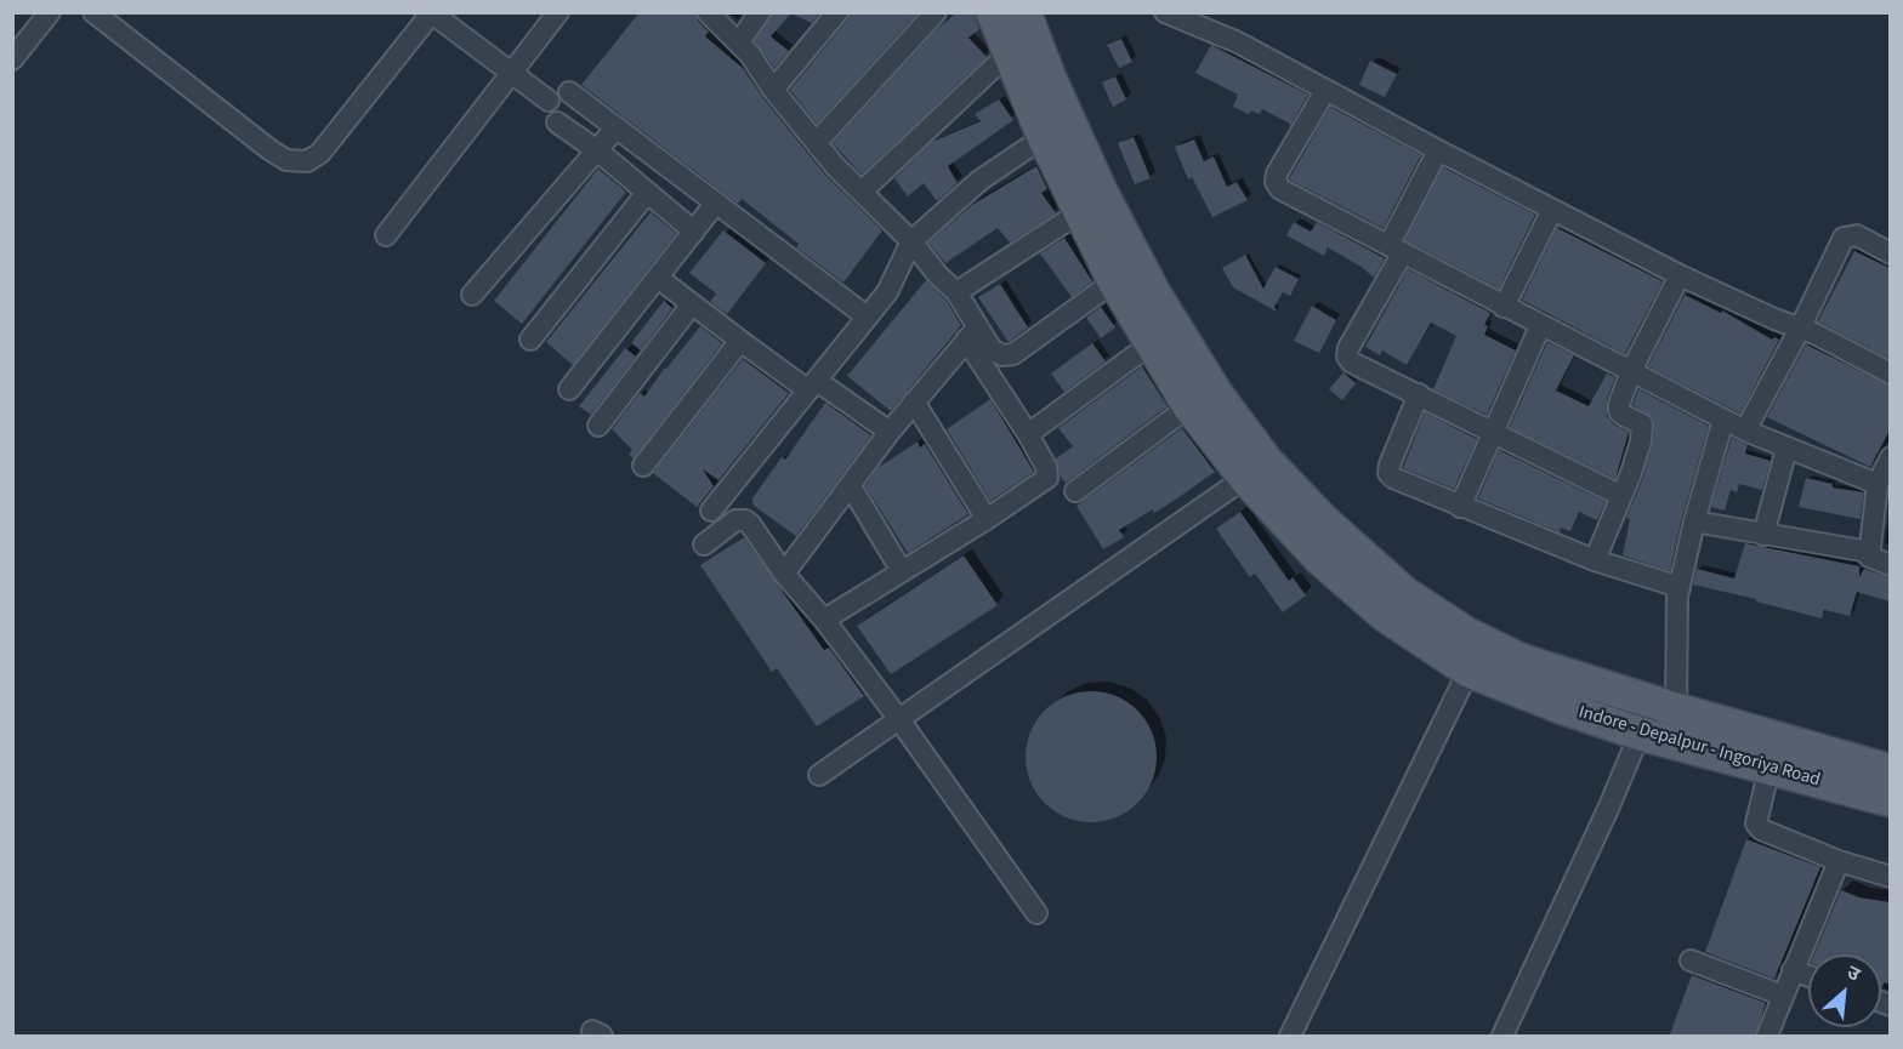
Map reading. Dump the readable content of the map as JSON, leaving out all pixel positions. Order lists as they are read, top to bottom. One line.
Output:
{"streets":{"main road":["Indore - Depalpur - Ingoriya Road"]},"north":"top right"}
